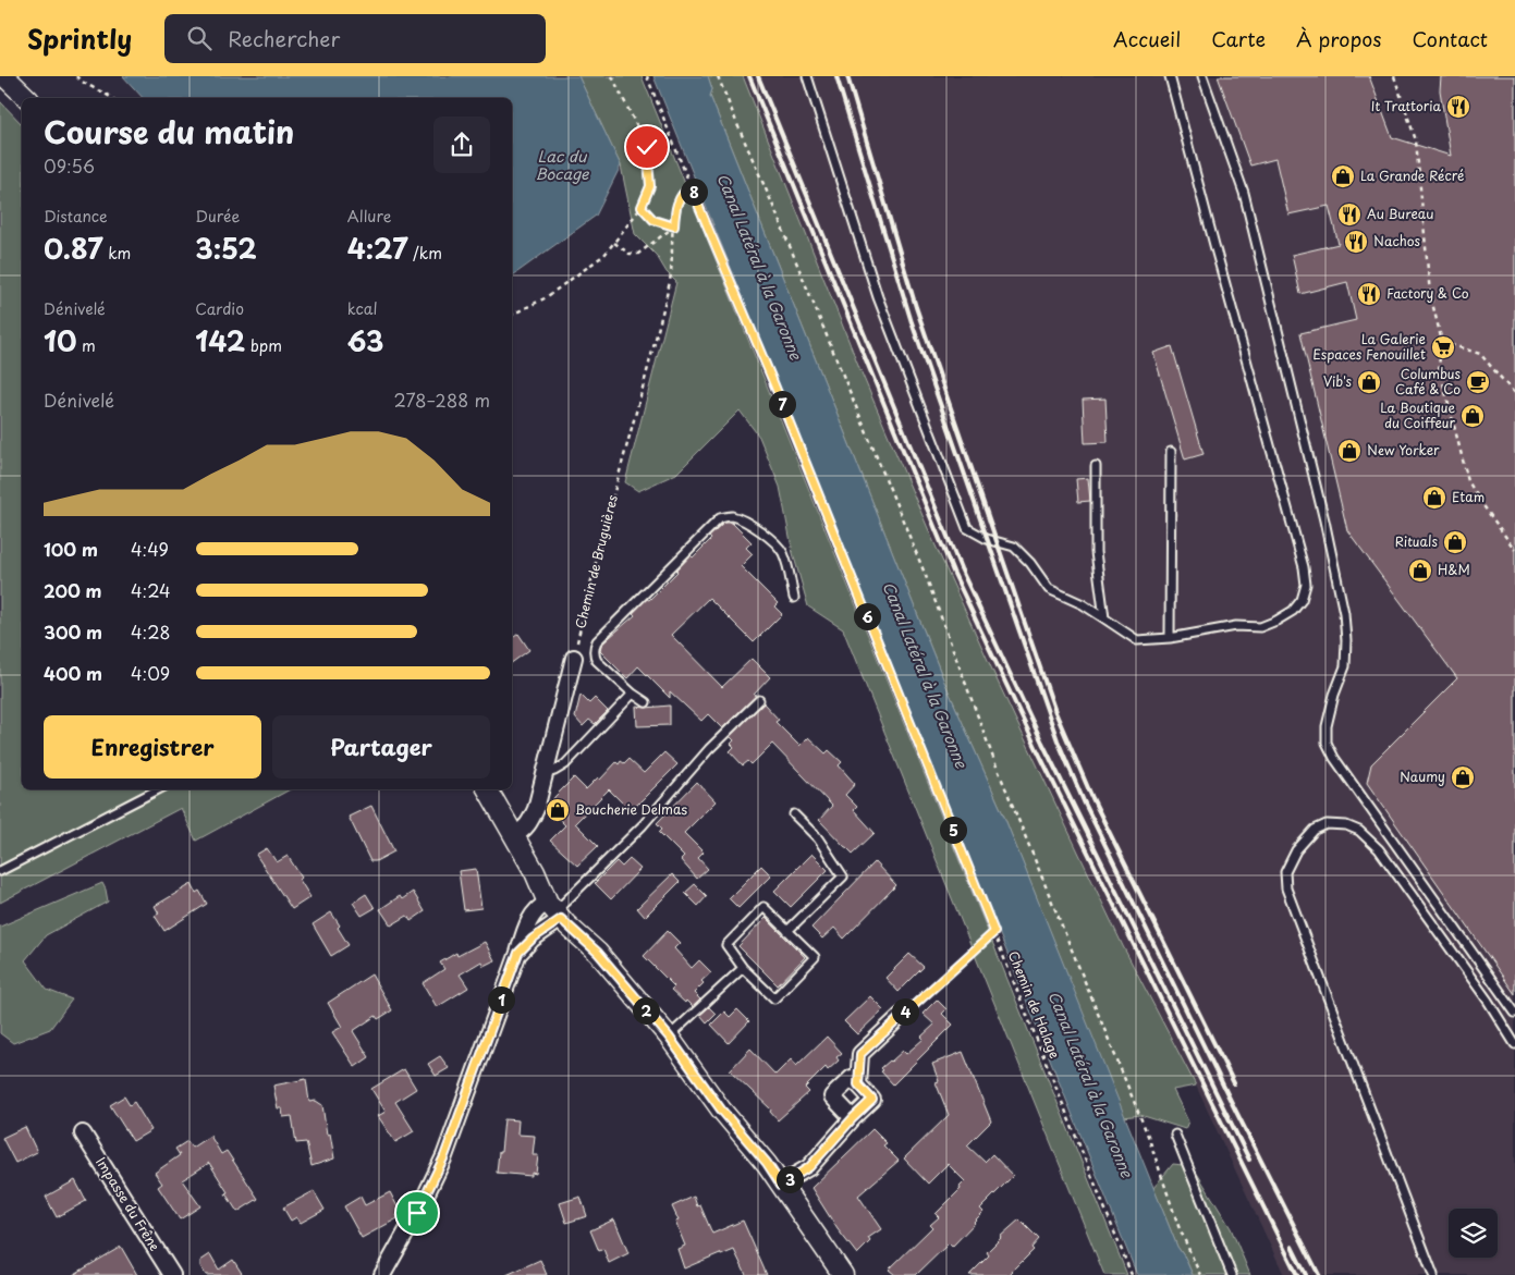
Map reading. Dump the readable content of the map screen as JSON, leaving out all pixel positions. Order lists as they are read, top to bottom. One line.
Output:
{"streets":{"street":["Impasse du Frêne"],"path":["Chemin de Bruguières","Chemin de Halage"]},"crossings":[["Chemin de Bruguières","Chemin de Halage"]],"water":["Lac du Bocage","Canal Latéral à la Garonne"],"places":{"restaurant":["It Trattoria","Au Bureau","Nachos","Factory & Co"],"shop":["La Grande Récré","Vib's","La Boutique du Coiffeur","New Yorker","Etam","Rituals","H&M","Naumy","Boucherie Delmas"],"supermarket":["La Galerie Espaces Fenouillet"],"cafe":["Columbus Café & Co"]},"page":{"header":"Sprintly","search":"Rechercher","nav":["Accueil","Carte","À propos","Contact"],"heading":["Course du matin","09:56"],"pins":["8","7","6","5","1","2","4","3"],"stats":[["Distance","0.87 km"],["Durée","3:52"],["Allure","4:27 /km"],["Dénivelé","10 m"],["Cardio","142 bpm"],["kcal","63"]],"chart":["Dénivelé","278–288 m"],"list":[{"name":"100 m","note":"4:49"},{"name":"200 m","note":"4:24"},{"name":"300 m","note":"4:28"},{"name":"400 m","note":"4:09"}],"buttons":["Enregistrer","Partager"]}}
